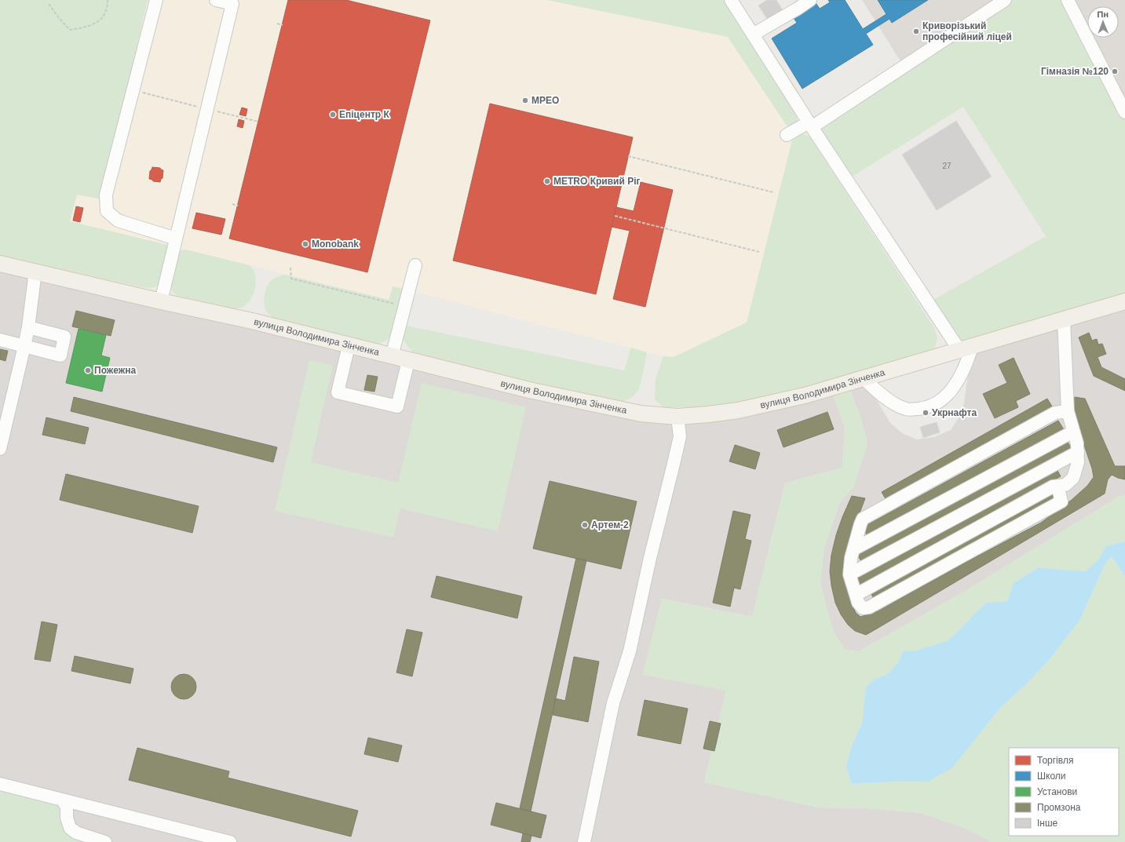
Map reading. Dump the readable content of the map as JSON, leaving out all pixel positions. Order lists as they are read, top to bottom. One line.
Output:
{"streets":{"main road":["вулиця Володимира Зінченка"]},"places":["Криворізький професійний ліцей","Гімназія №120","МРЕО","Епіцентр К","METRO Кривий Ріг","Monobank","Пожежна","Укрнафта","Артем-2"],"house_numbers":["27"],"legend":["Торгівля","Школи","Установи","Промзона","Інше"],"north":"top"}
